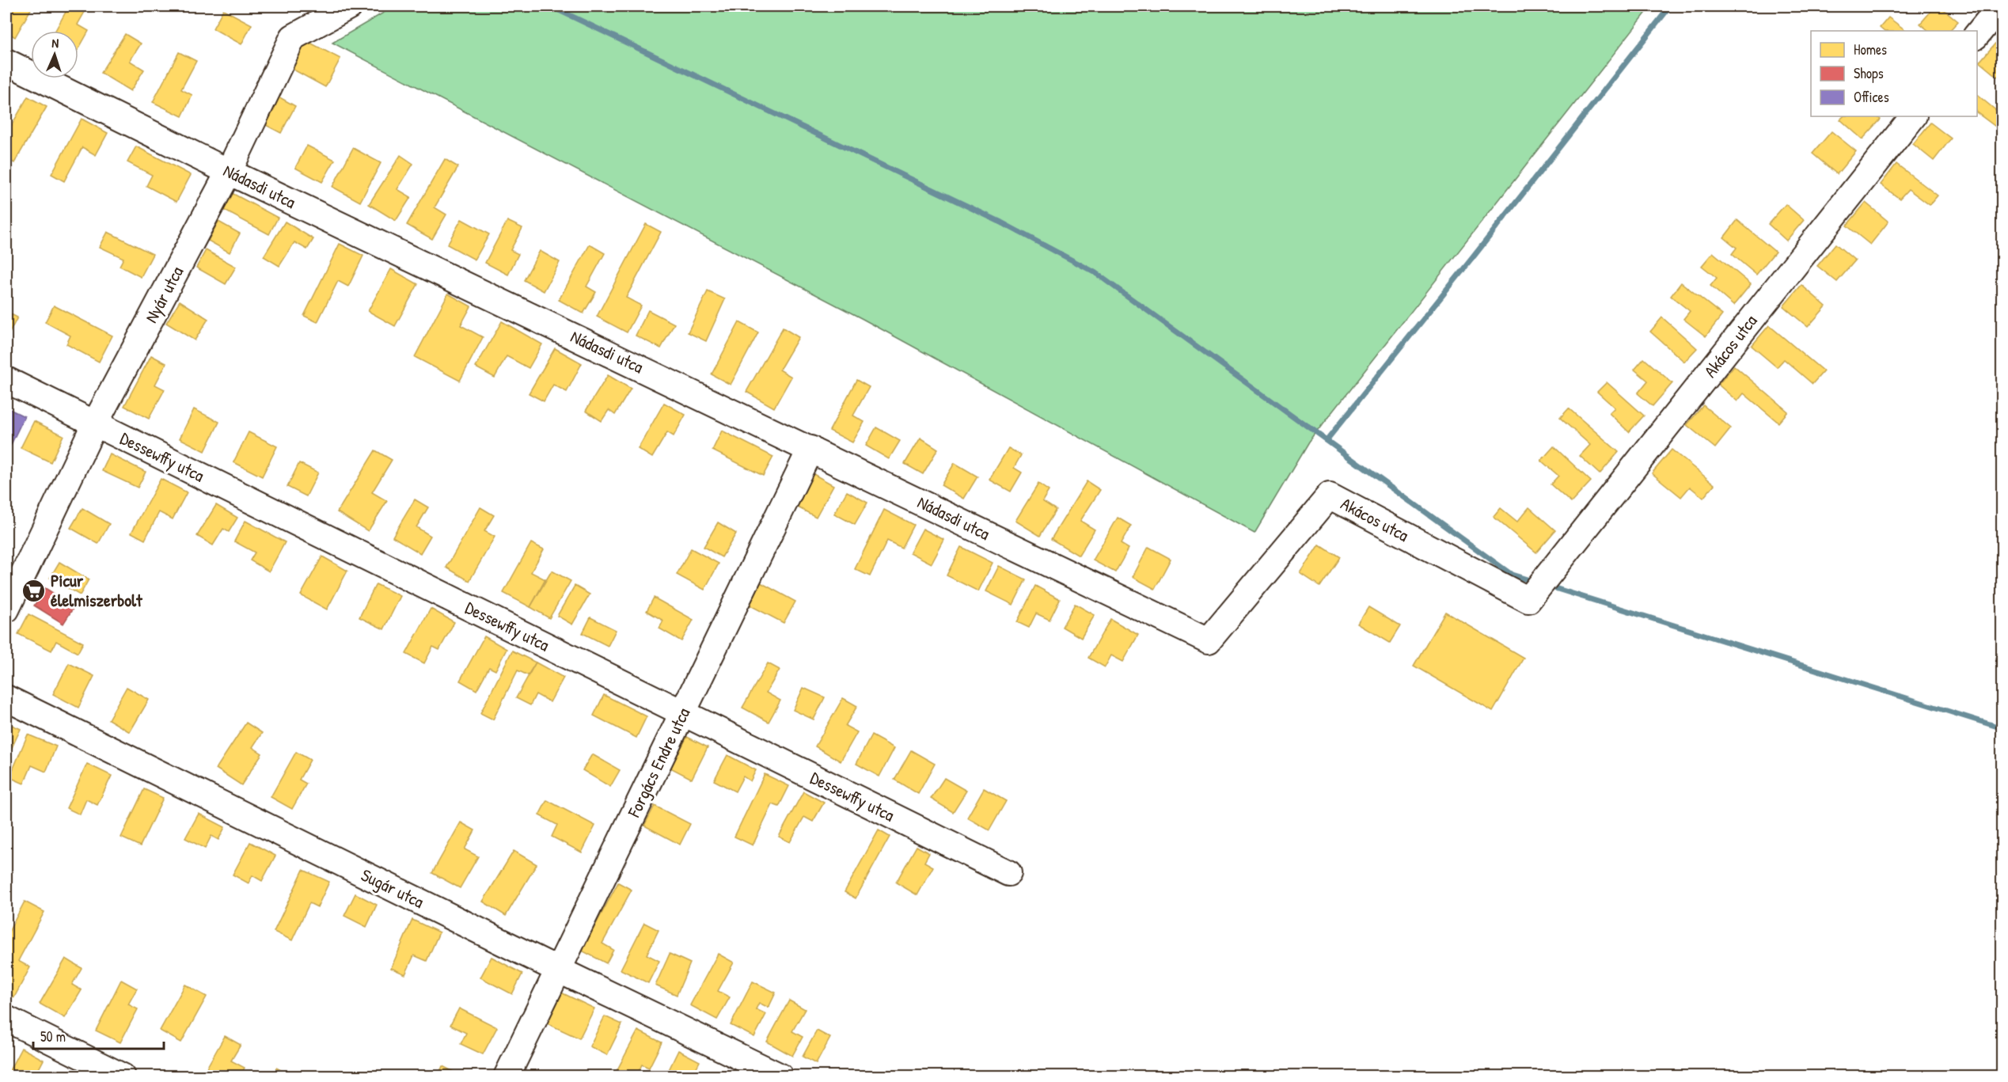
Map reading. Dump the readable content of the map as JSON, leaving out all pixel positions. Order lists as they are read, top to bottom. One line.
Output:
{"streets":{"street":["Nádasdi utca","Nyár utca","Akácos utca","Dessewffy utca","Forgács Endre utca","Sugár utca"]},"crossings":[["Nádasdi utca","Nyár utca"],["Nádasdi utca","Akácos utca"],["Nádasdi utca","Forgács Endre utca"],["Nyár utca","Dessewffy utca"],["Dessewffy utca","Forgács Endre utca"],["Forgács Endre utca","Sugár utca"]],"places":{"supermarket":["Picur élelmiszerbolt"]},"legend":["Homes","Shops","Offices"],"scale_bar":"50 m","north":"top"}
